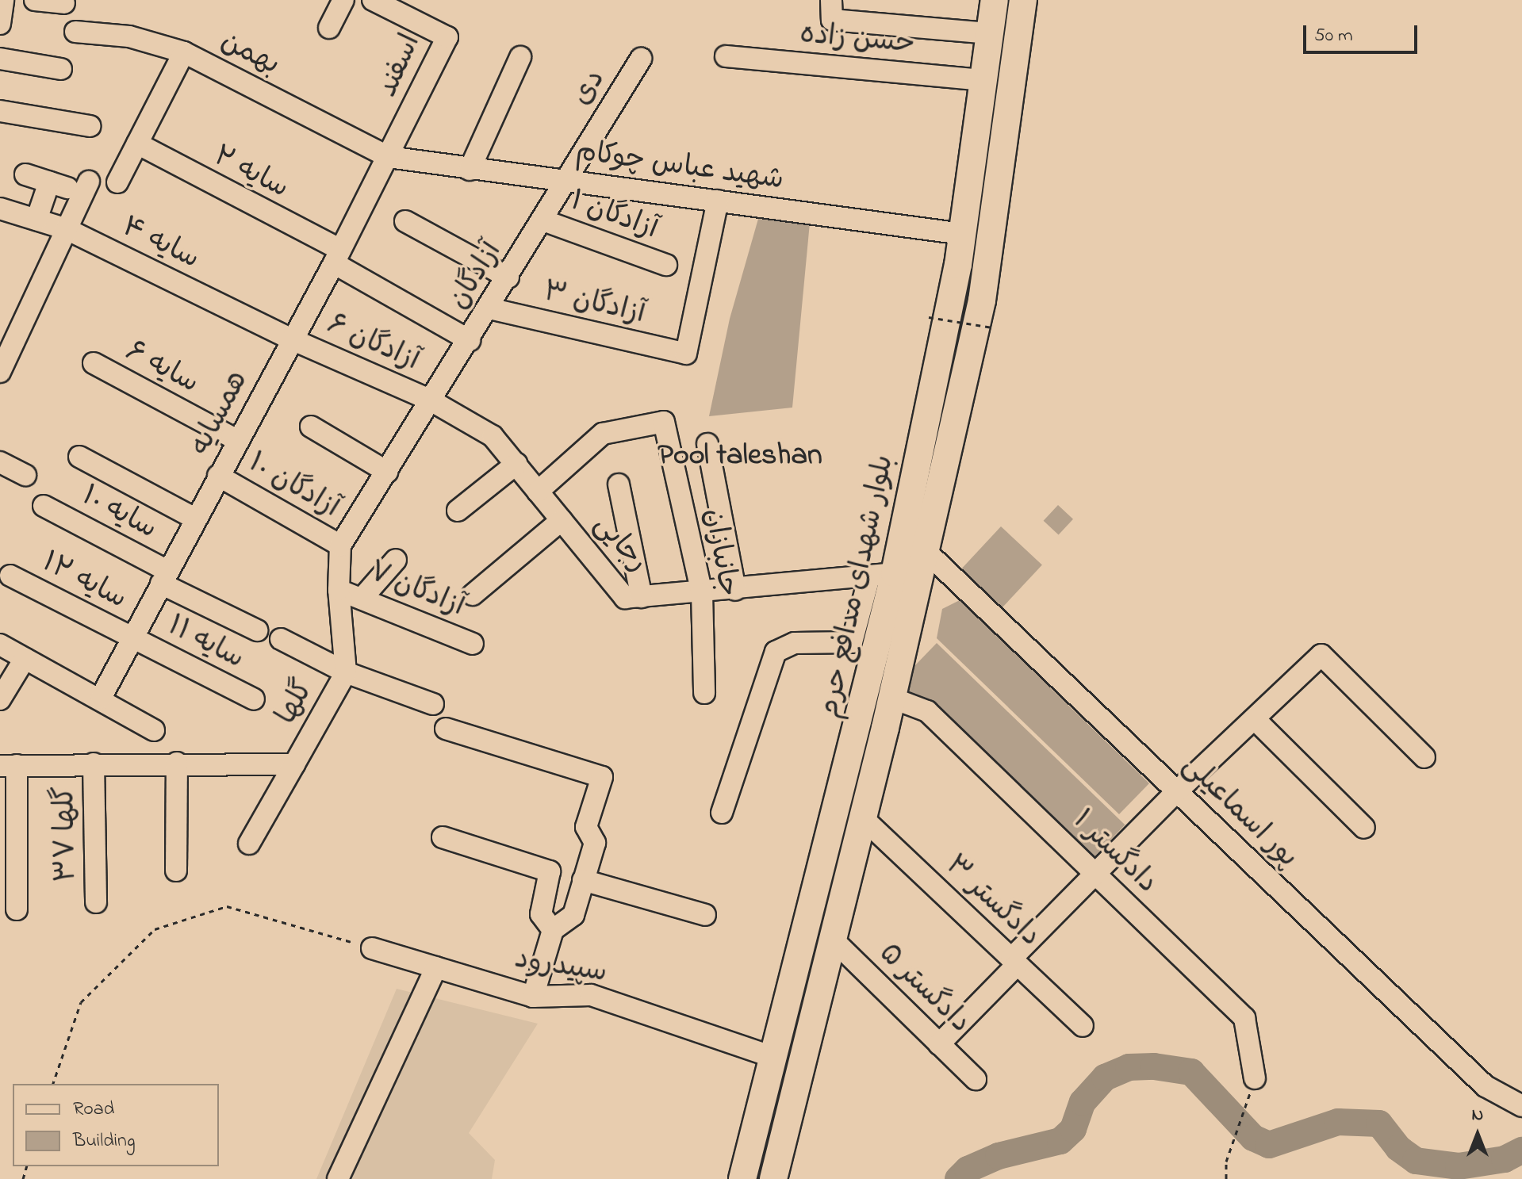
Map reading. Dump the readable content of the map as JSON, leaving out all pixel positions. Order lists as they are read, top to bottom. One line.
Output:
{"streets":{"main road":["بلوار شهدای مدافع حرم"],"street":["حسن زاده","بهمن","اسفند","دی","شهید عباس چوکام","سایه ۲","آزادگان ۱","سایه ۴","آزادگان","آزادگان ۳","آزادگان ۶","سایه ۶","همسایه","آزادگان ۱۰","سایه ۱۰","رجایی","جانبازان","سایه ۱۲","آزادگان ۷","سایه ۱۱","گلها","پور اسماعیلی","گلها ۳۷","دادگستر ۱","دادگستر ۳","سپیدرود","دادگستر ۵"]},"crossings":[["حسن زاده","بلوار شهدای مدافع حرم"],["بهمن","اسفند"],["بهمن","شهید عباس چوکام"],["بهمن","همسایه"],["اسفند","شهید عباس چوکام"],["اسفند","همسایه"],["دی","شهید عباس چوکام"],["دی","آزادگان"],["شهید عباس چوکام","آزادگان"],["شهید عباس چوکام","آزادگان ۳"],["شهید عباس چوکام","همسایه"],["شهید عباس چوکام","بلوار شهدای مدافع حرم"],["سایه ۲","آزادگان"],["سایه ۲","همسایه"],["آزادگان ۱","آزادگان"],["سایه ۴","آزادگان ۶"],["سایه ۴","همسایه"],["آزادگان","آزادگان ۳"],["آزادگان","آزادگان ۶"],["آزادگان","رجایی"],["آزادگان ۶","همسایه"],["آزادگان ۶","رجایی"],["سایه ۶","همسایه"],["همسایه","آزادگان ۱۰"],["همسایه","سایه ۱۰"],["همسایه","سایه ۱۲"],["همسایه","سایه ۱۱"],["آزادگان ۱۰","گلها"],["رجایی","جانبازان"],["رجایی","بلوار شهدای مدافع حرم"],["سایه ۱۲","سایه ۱۱"],["بلوار شهدای مدافع حرم","پور اسماعیلی"],["بلوار شهدای مدافع حرم","دادگستر ۱"],["بلوار شهدای مدافع حرم","دادگستر ۳"],["بلوار شهدای مدافع حرم","سپیدرود"],["بلوار شهدای مدافع حرم","دادگستر ۵"],["آزادگان ۷","گلها"],["گلها","گلها ۳۷"]],"districts":["Pool taleshan"],"legend":["Road","Building"],"scale_bar":"50 m","north":"top"}
